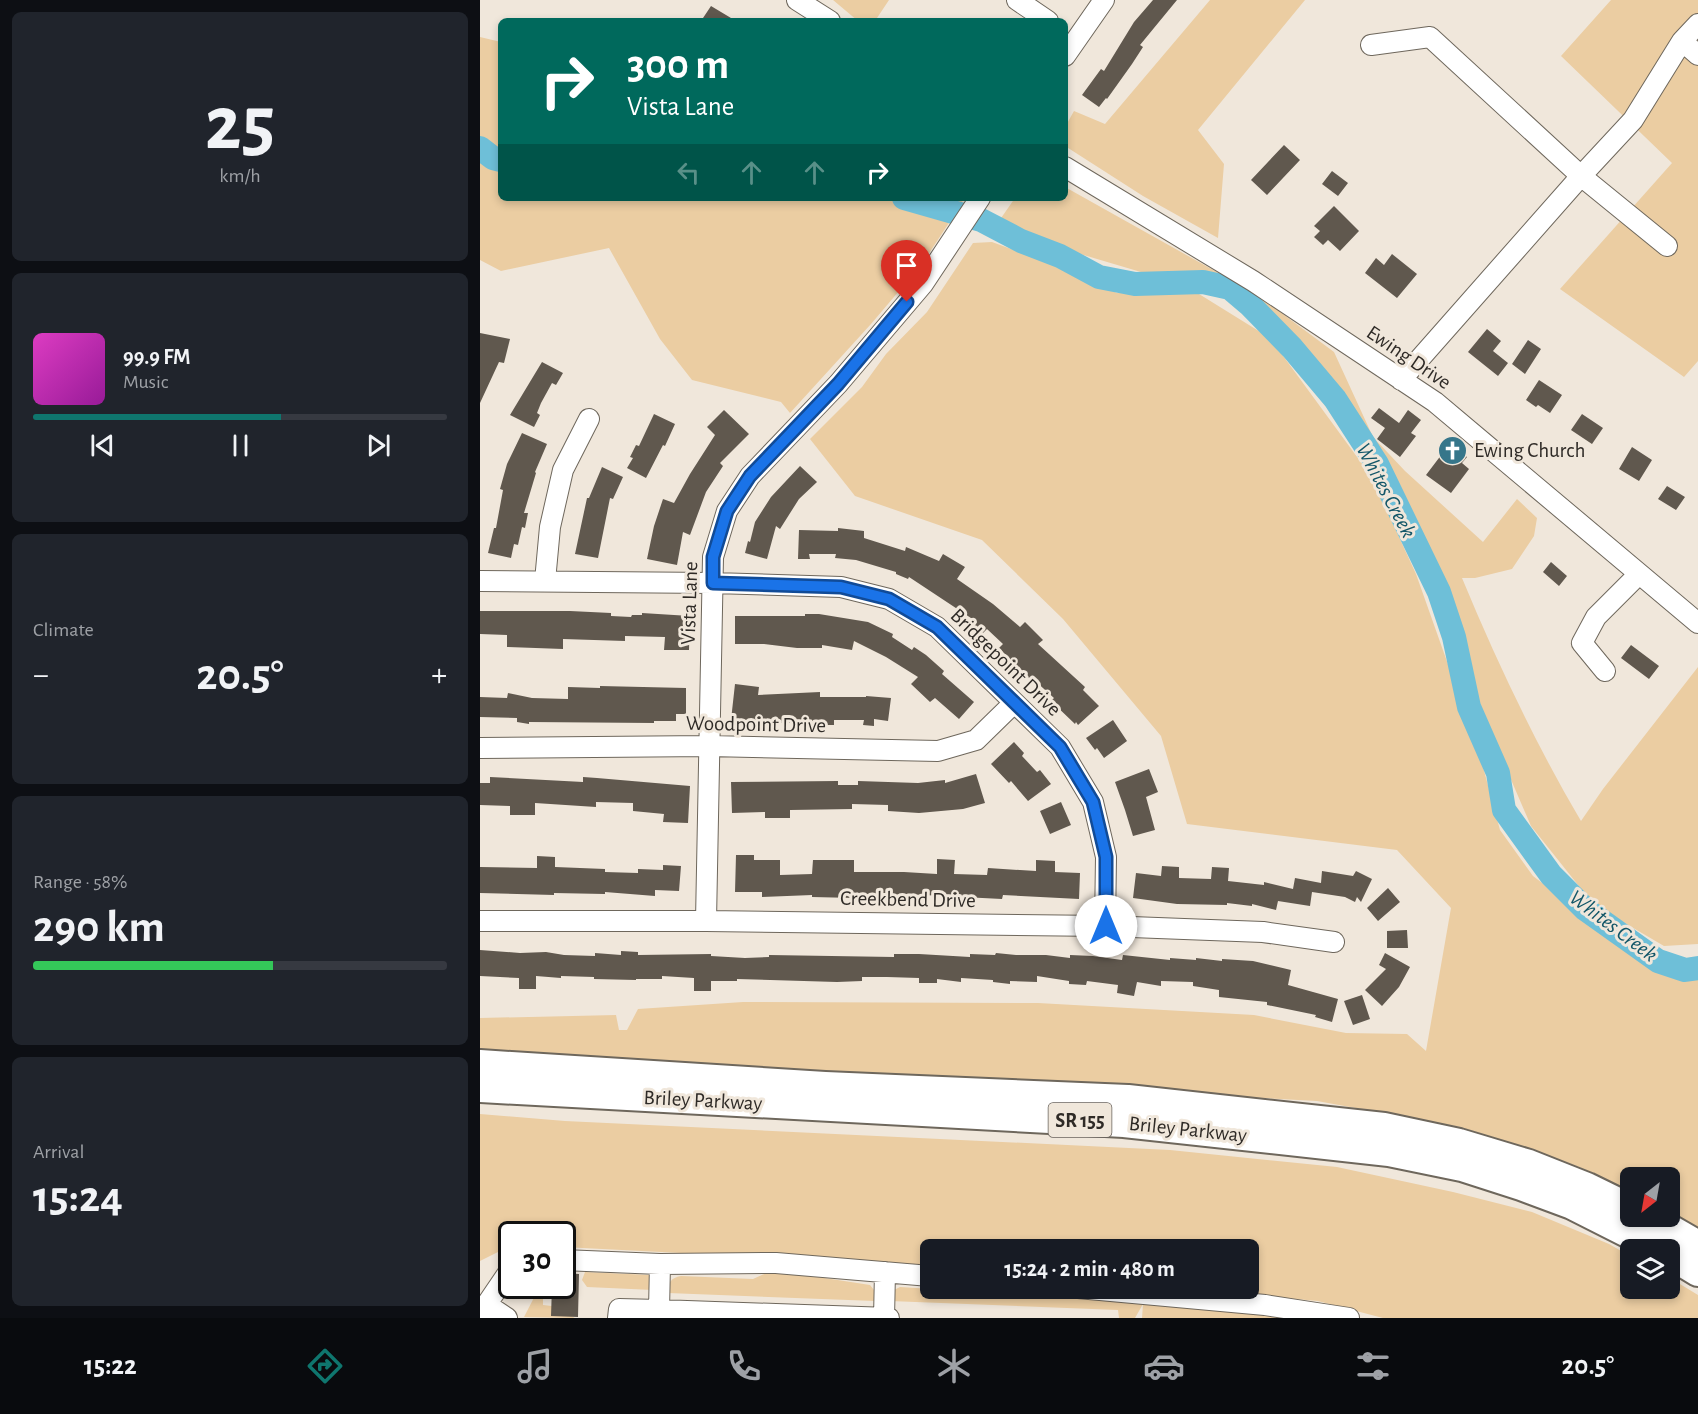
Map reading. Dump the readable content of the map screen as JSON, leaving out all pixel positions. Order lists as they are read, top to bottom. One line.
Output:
{"streets":{"highway":["Briley Parkway","SR 155"],"street":["Ewing Drive","Vista Lane","Bridgepoint Drive","Woodpoint Drive","Creekbend Drive"]},"crossings":[["Vista Lane","Bridgepoint Drive"],["Vista Lane","Woodpoint Drive"],["Vista Lane","Creekbend Drive"],["Bridgepoint Drive","Woodpoint Drive"],["Bridgepoint Drive","Creekbend Drive"]],"water":["Whites Creek"],"places":{"church":["Ewing Church"]},"north":"bottom left","page":{"tile":[["25","km/h"],"Climate",["Range · 58%","290 km"],["Arrival","15:24"]],"turn":["300 m","Vista Lane"],"song":["99.9 FM","Music"],"heat":["−","20.5°","+"],"limit":"30","trip":"15:24 · 2 min · 480 m","tabs":["15:22","20.5°"]}}
